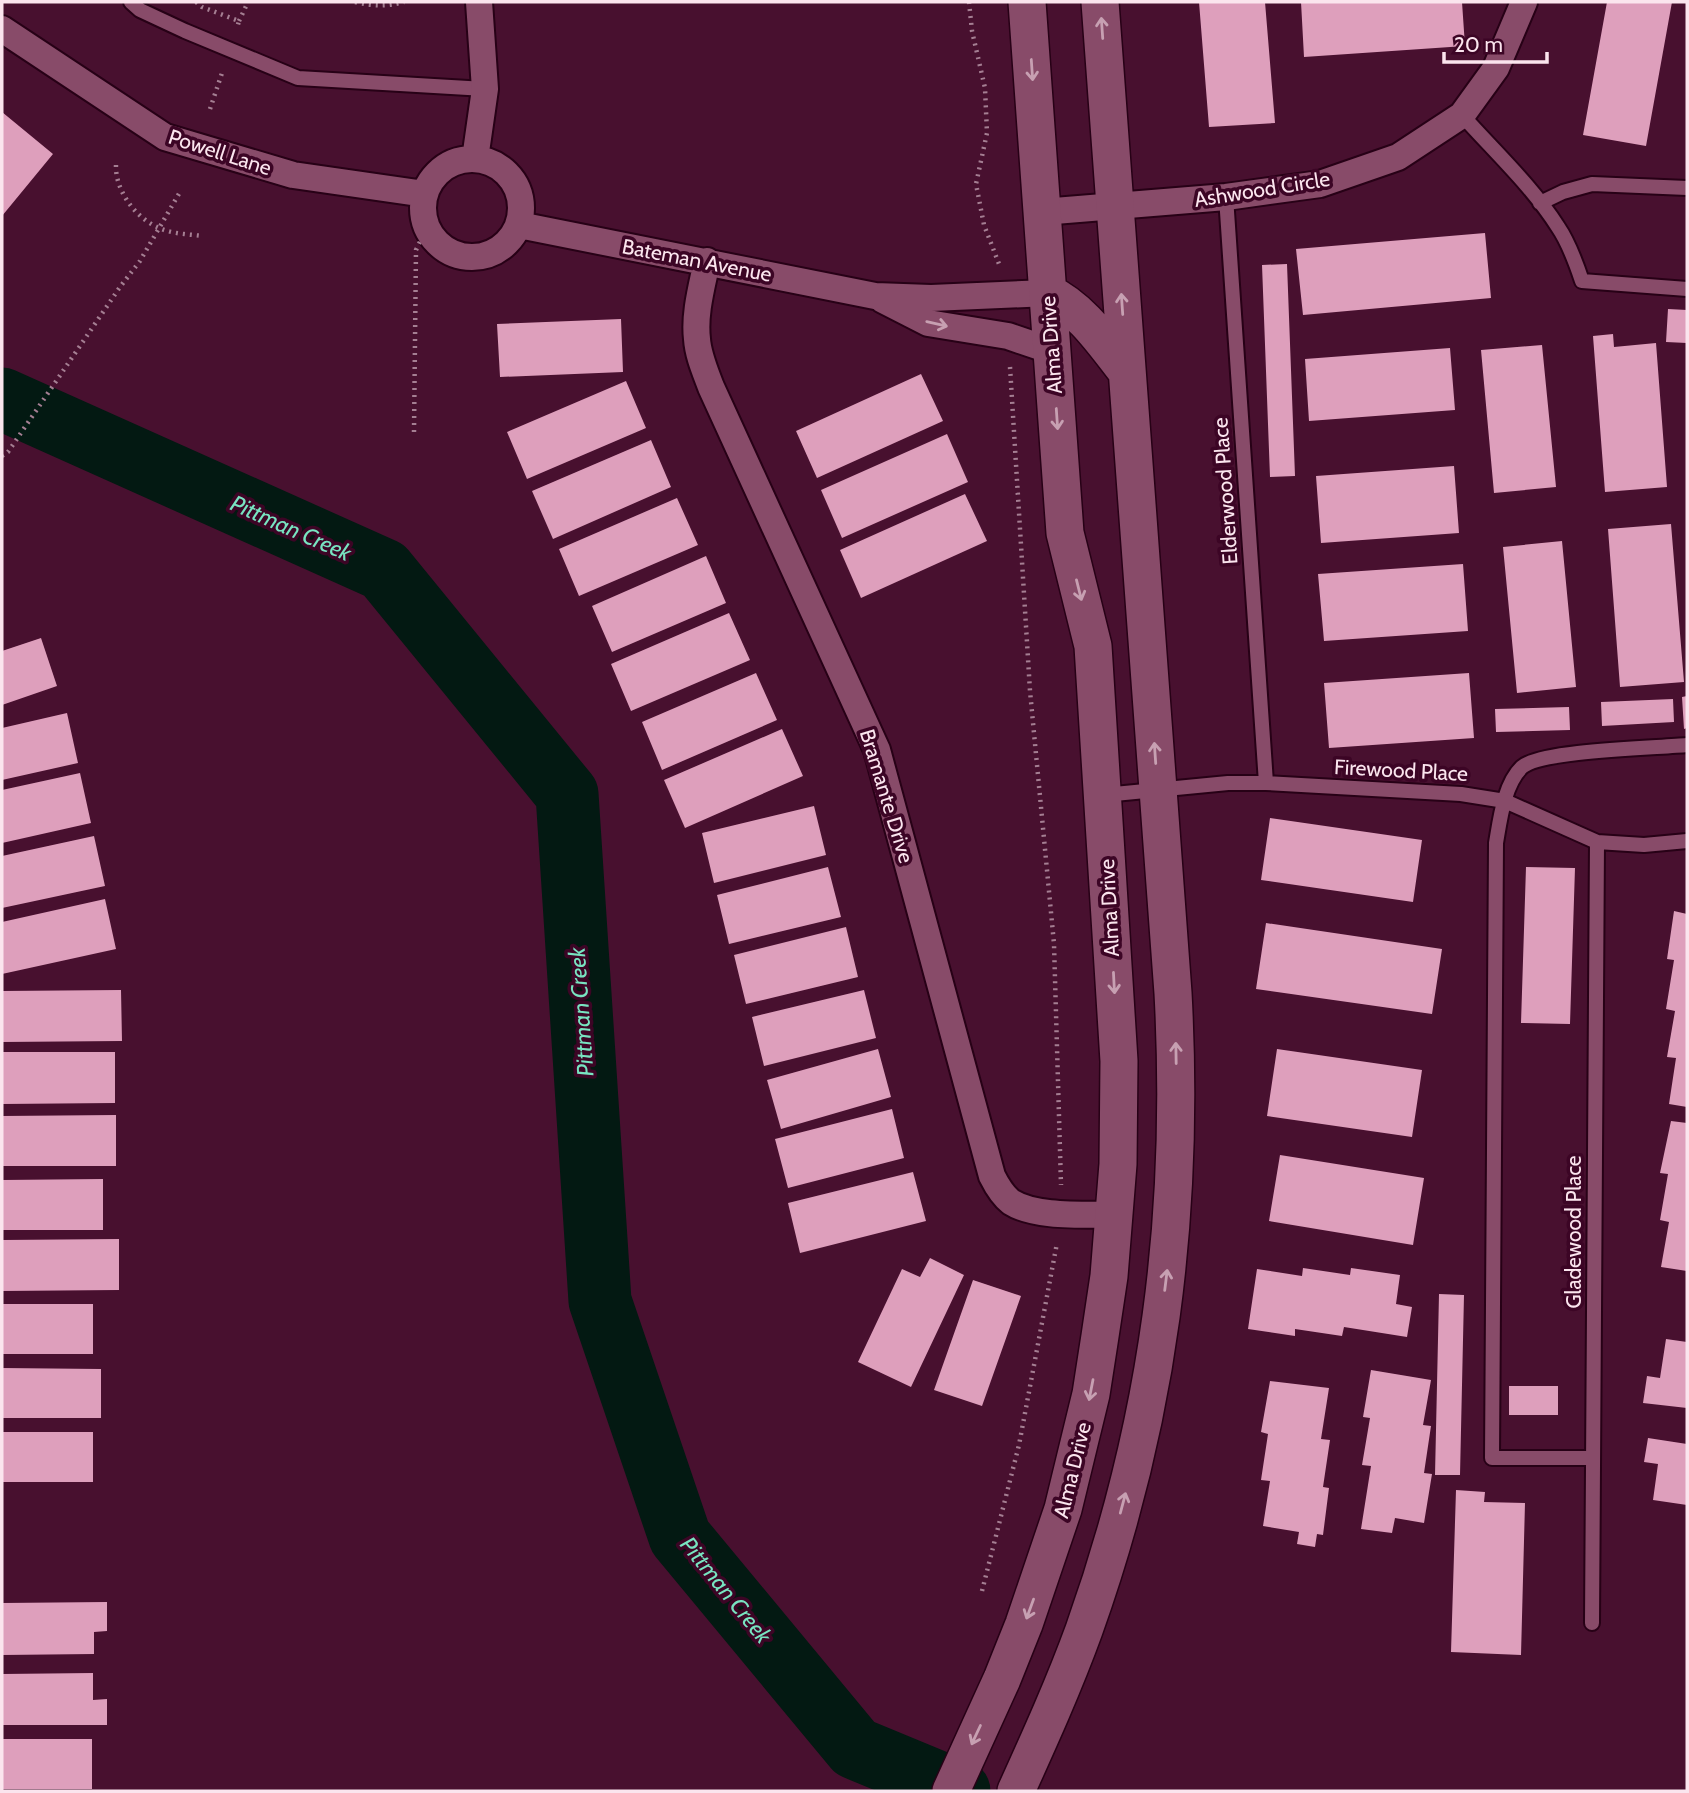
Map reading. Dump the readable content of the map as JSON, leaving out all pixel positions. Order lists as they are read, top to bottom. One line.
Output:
{"streets":{"main road":["Alma Drive"],"street":["Powell Lane","Ashwood Circle","Bateman Avenue","Bramante Drive"],"lane":["Elderwood Place","Firewood Place","Gladewood Place"]},"crossings":[["Powell Lane","Bateman Avenue"],["Ashwood Circle","Alma Drive"],["Ashwood Circle","Elderwood Place"],["Bateman Avenue","Alma Drive"],["Bateman Avenue","Bramante Drive"],["Alma Drive","Firewood Place"],["Alma Drive","Bramante Drive"],["Elderwood Place","Firewood Place"],["Firewood Place","Gladewood Place"]],"water":["Pittman Creek"],"scale_bar":"20 m"}
